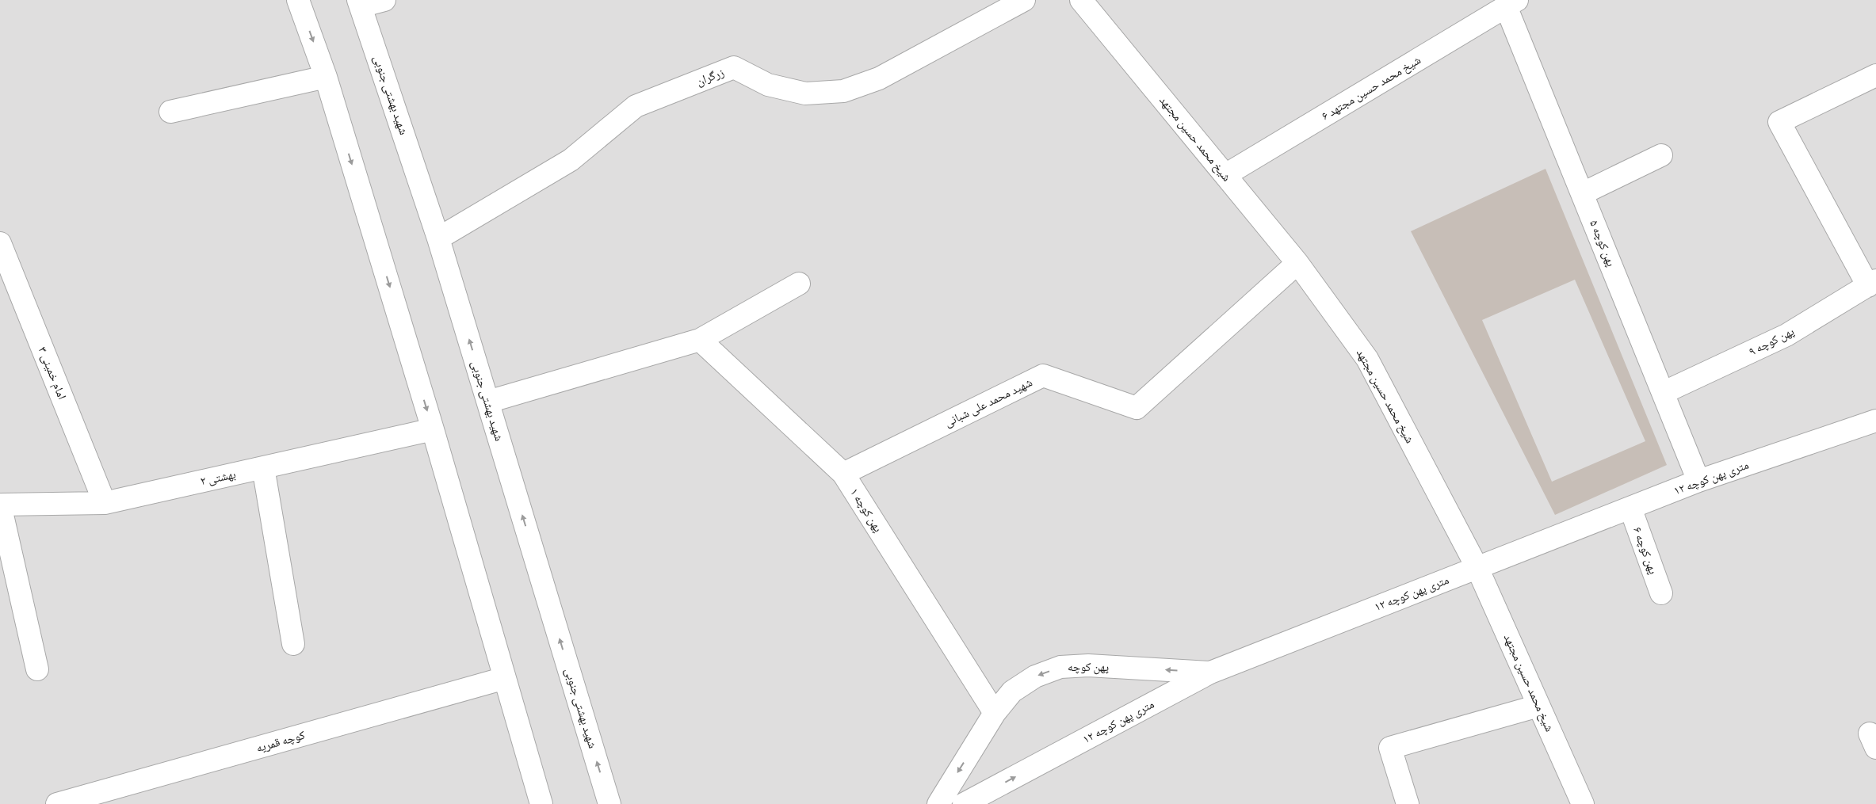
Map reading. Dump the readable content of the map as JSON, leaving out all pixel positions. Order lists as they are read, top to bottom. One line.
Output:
{"streets":{"street":["زرگران","شیخ محمد حسین مجتهد ۶","شهید بهشتی جنوبی","شیخ محمد حسین مجتهد","پهن کوچه ۵","پهن کوچه ۹","امام خمینی ۳","شهید محمد علی شبانی","بهشتی ۲","۱۲ متری پهن کوچه","پهن کوچه ۱","پهن کوچه ۶","پهن کوچه","کوچه قمریه"]},"crossings":[["زرگران","شهید بهشتی جنوبی"],["شیخ محمد حسین مجتهد ۶","شیخ محمد حسین مجتهد"],["شیخ محمد حسین مجتهد ۶","پهن کوچه ۵"],["شیخ محمد حسین مجتهد","شهید محمد علی شبانی"],["شیخ محمد حسین مجتهد","۱۲ متری پهن کوچه"],["پهن کوچه ۵","پهن کوچه ۹"],["پهن کوچه ۵","۱۲ متری پهن کوچه"],["امام خمینی ۳","بهشتی ۲"],["شهید محمد علی شبانی","پهن کوچه ۱"],["۱۲ متری پهن کوچه","پهن کوچه ۶"],["۱۲ متری پهن کوچه","پهن کوچه"],["پهن کوچه ۱","پهن کوچه"]],"one_way":["پهن کوچه"]}
